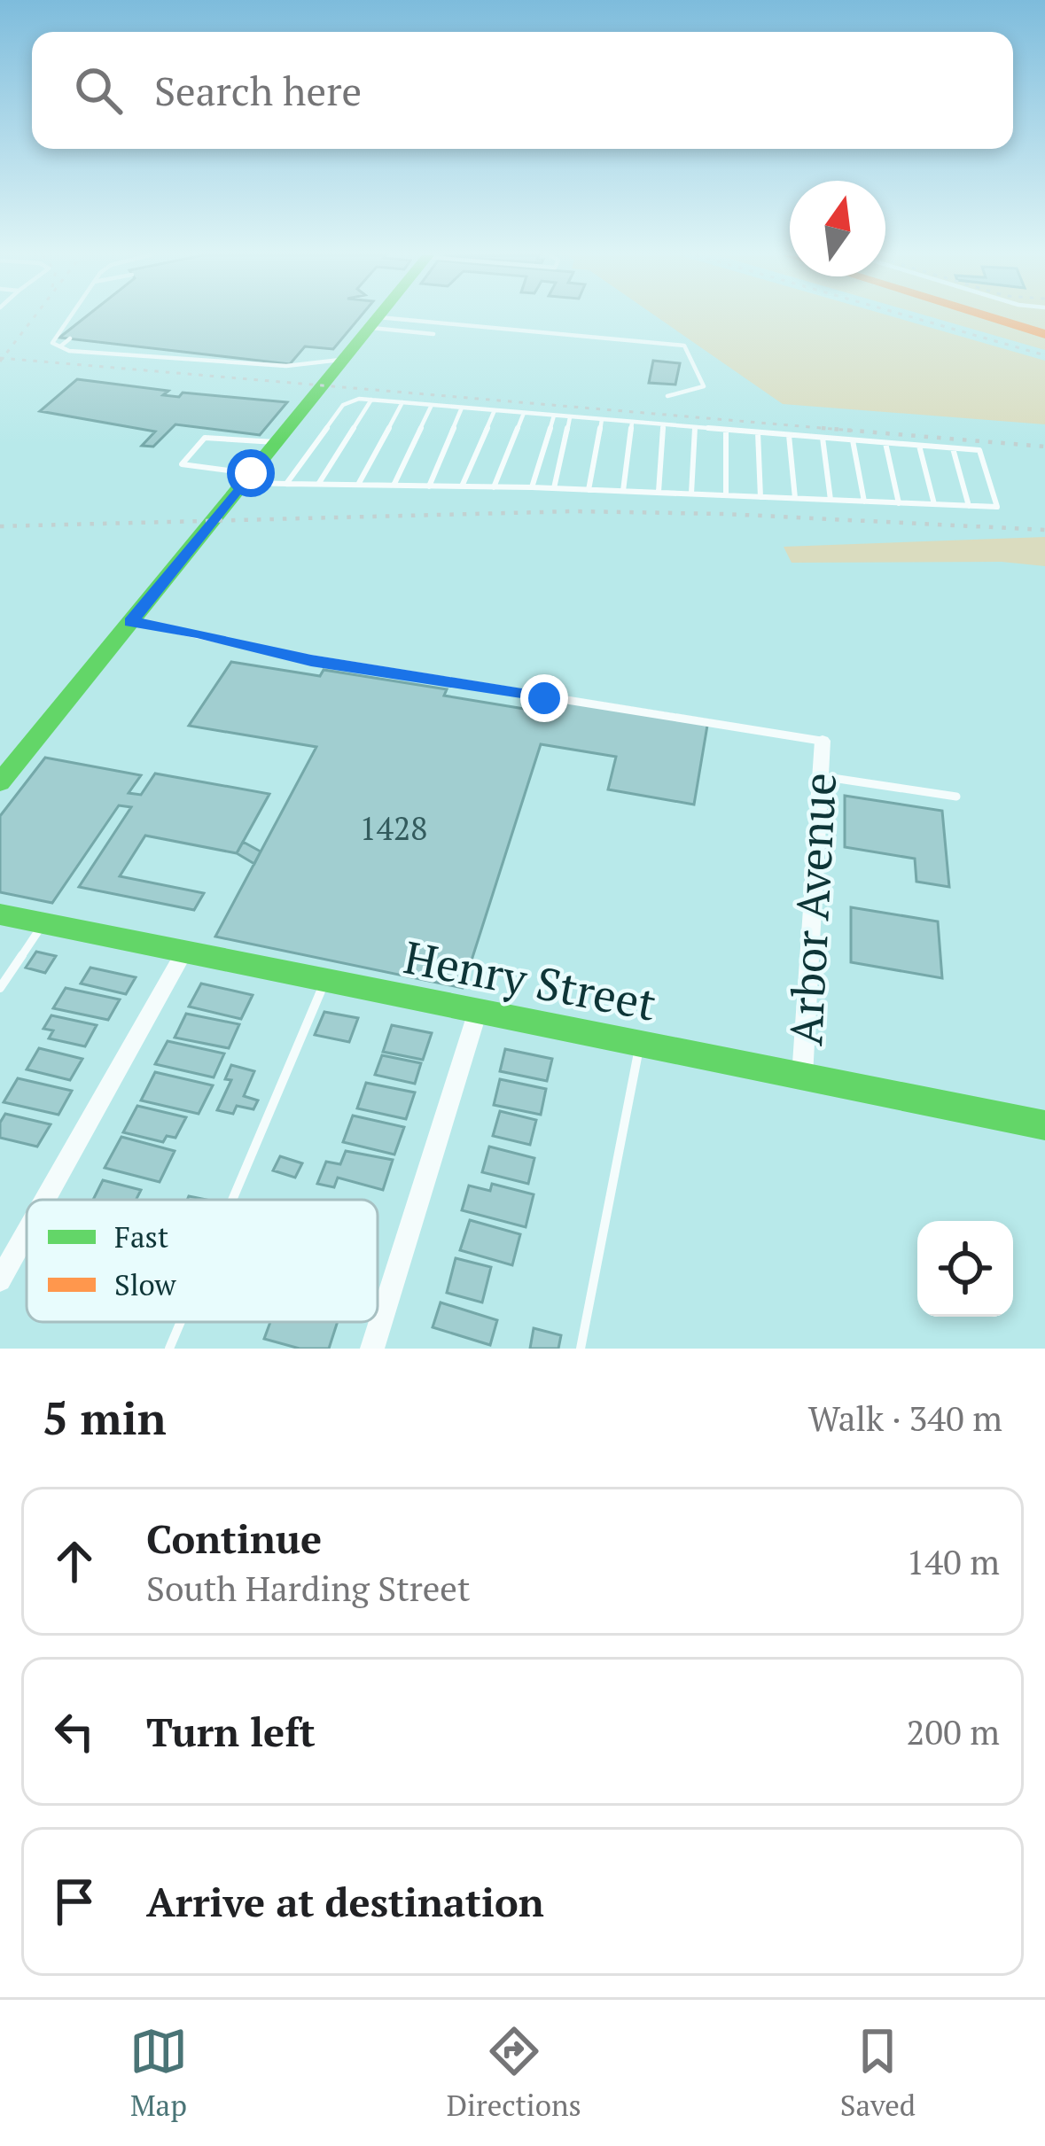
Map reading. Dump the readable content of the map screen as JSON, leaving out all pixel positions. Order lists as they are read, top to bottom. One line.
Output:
{"streets":{"street":["Arbor Avenue","Henry Street"]},"crossings":[["Arbor Avenue","Henry Street"]],"house_numbers":["1428"],"legend":["Fast","Slow"],"north":"top","page":{"search":"Search here","heading":["5 min","Walk · 340 m"],"list":[["Continue","South Harding Street","140 m"],["Turn left","200 m"],"Arrive at destination"],"nav":["Map","Directions","Saved"]}}
